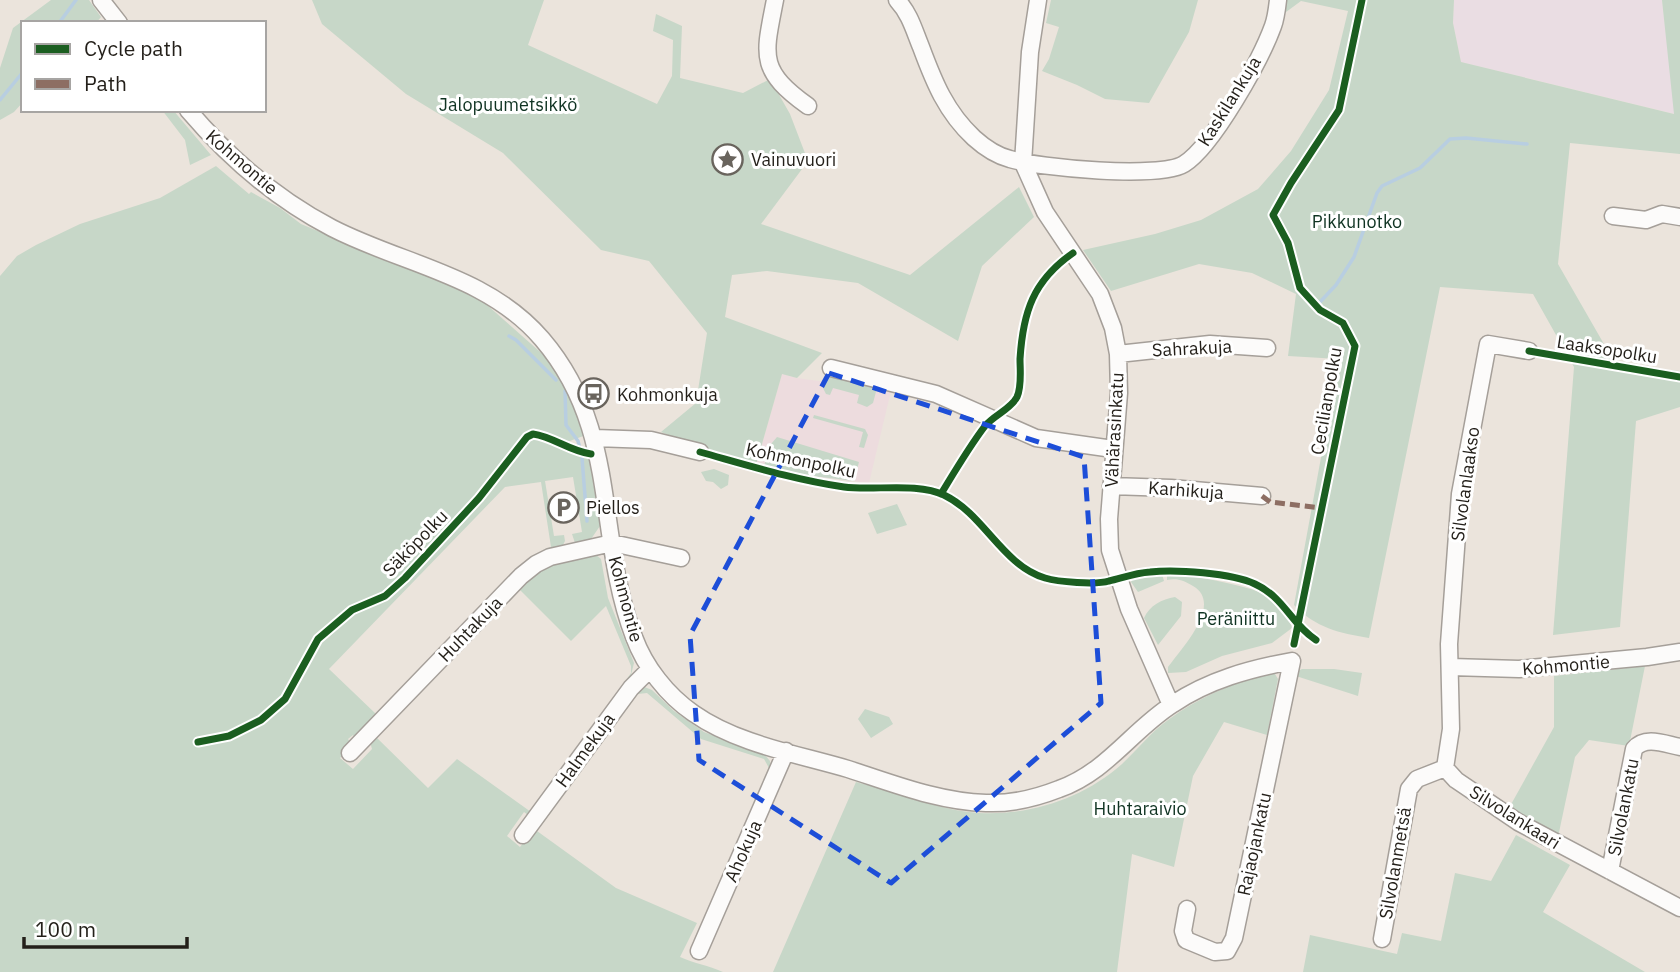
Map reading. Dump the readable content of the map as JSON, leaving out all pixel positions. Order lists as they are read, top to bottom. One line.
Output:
{"streets":{"street":["Kaskilankuja","Kohmontie","Sahrakuja","Vähärasinkatu","Silvolanlaakso","Karhikuja","Huhtakuja","Halmekuja","Silvolankatu","Silvolankaari","Rajaojankatu","Ahokuja","Silvolanmetsä"],"cycle path":["Laaksopolku","Cecilianpolku","Kohmonpolku","Säköpolku"]},"crossings":[["Kaskilankuja","Vähärasinkatu"],["Kohmontie","Vähärasinkatu"],["Kohmontie","Silvolanlaakso"],["Kohmontie","Huhtakuja"],["Kohmontie","Halmekuja"],["Kohmontie","Rajaojankatu"],["Kohmontie","Ahokuja"],["Sahrakuja","Vähärasinkatu"],["Vähärasinkatu","Karhikuja"],["Silvolankatu","Silvolankaari"],["Silvolankaari","Silvolanmetsä"]],"parks":["Jalopuumetsikkö","Pikkunotko","Peräniittu","Huhtaraivio"],"places":{"place":["Vainuvuori"],"bus stop":["Kohmonkuja"],"parking":["Piellos"]},"legend":["Cycle path","Path"],"scale_bar":"100 m"}
